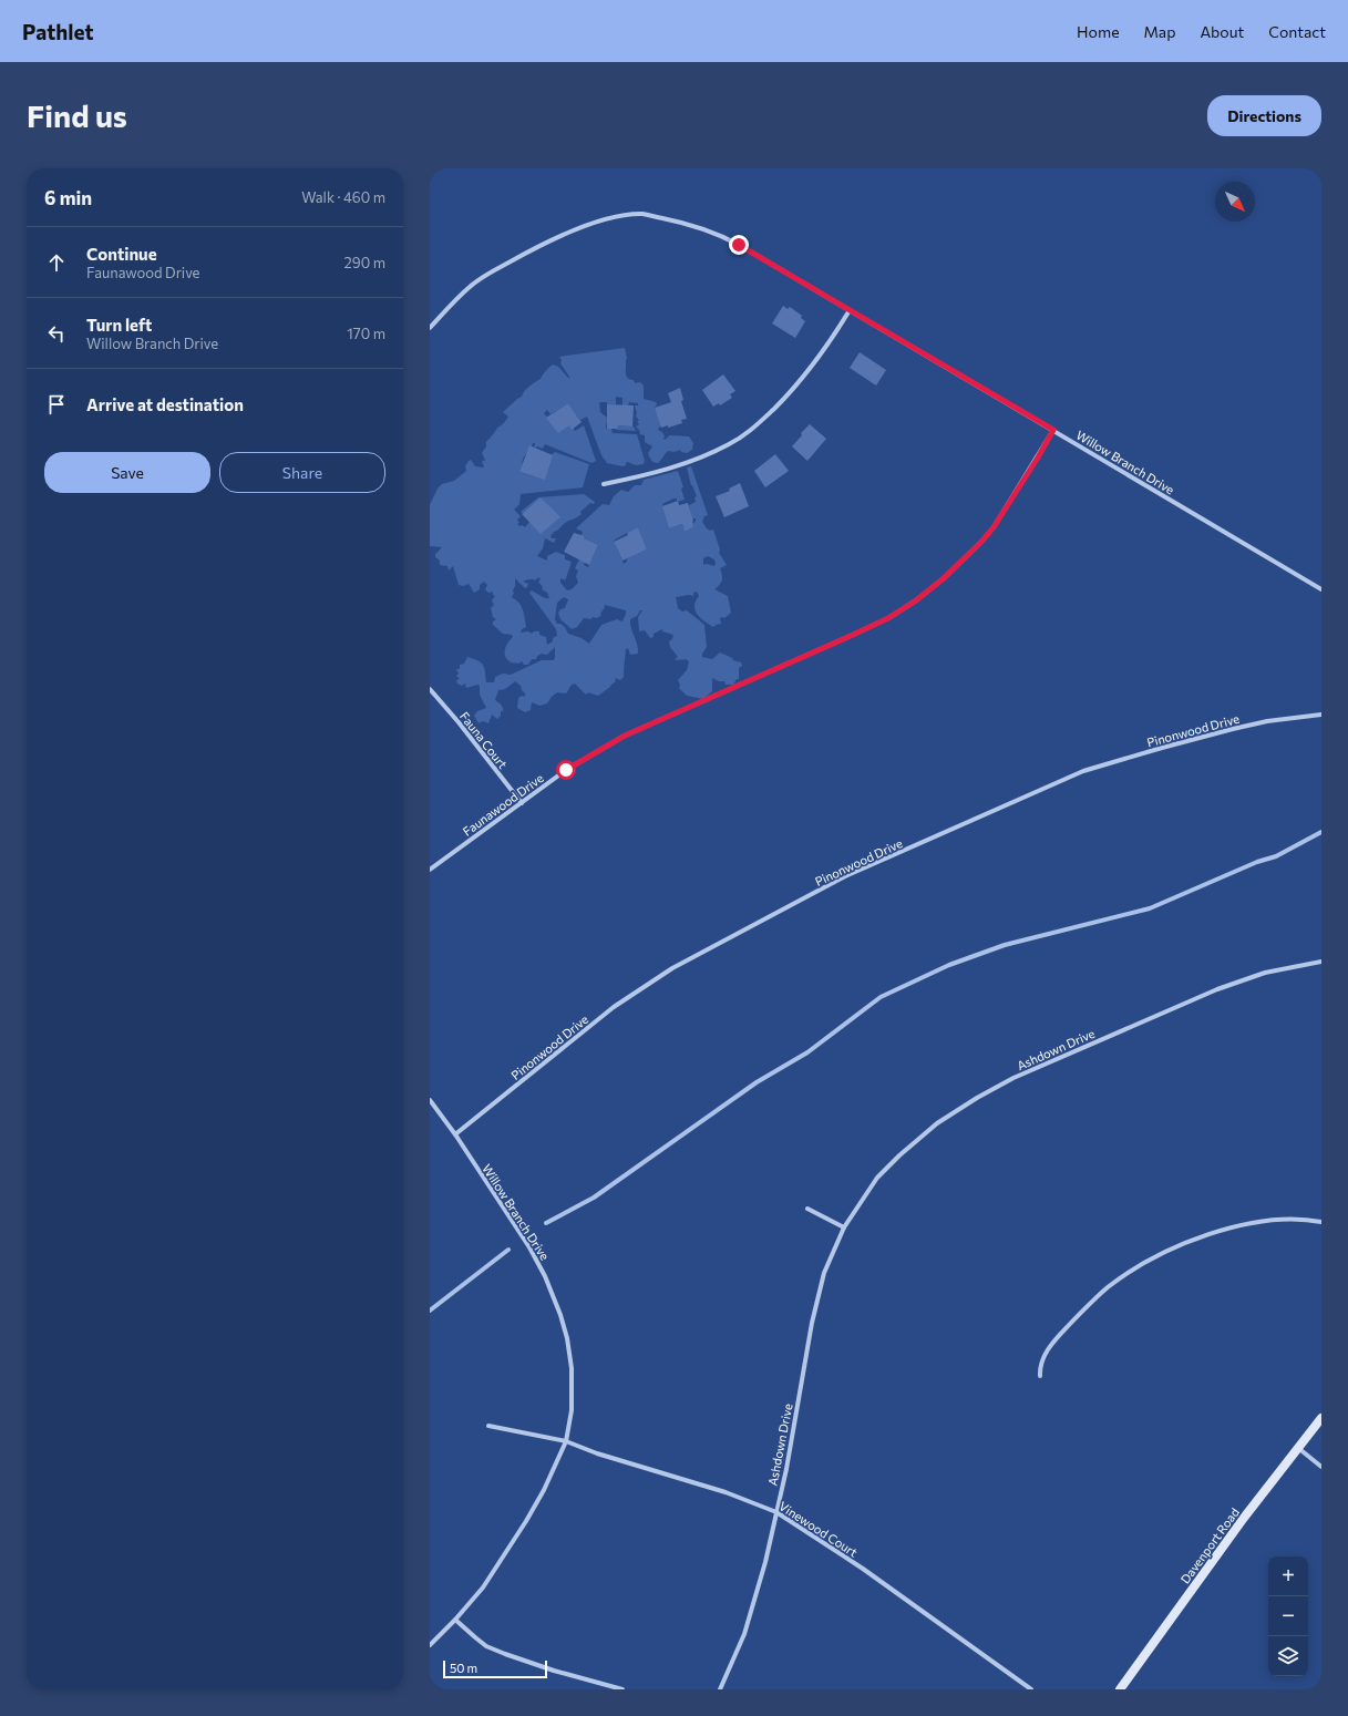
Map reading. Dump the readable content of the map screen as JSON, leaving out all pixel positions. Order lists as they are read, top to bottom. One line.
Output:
{"streets":{"street":["Willow Branch Drive","Pinonwood Drive","Fauna Court","Faunawood Drive","Ashdown Drive","Vinewood Court","Davenport Road"]},"crossings":[["Willow Branch Drive","Pinonwood Drive"],["Willow Branch Drive","Faunawood Drive"],["Willow Branch Drive","Vinewood Court"],["Fauna Court","Faunawood Drive"],["Ashdown Drive","Vinewood Court"]],"scale_bar":"50 m","north":"bottom right","page":{"header":"Pathlet","nav":["Home","Map","About","Contact"],"buttons":["Directions",["Save","Share"]],"title":"Find us","heading":["6 min","Walk · 460 m"],"list":[["Continue","Faunawood Drive","290 m"],["Turn left","Willow Branch Drive","170 m"],"Arrive at destination"],"map_buttons":["+","−"],"scale":"50 m"}}
